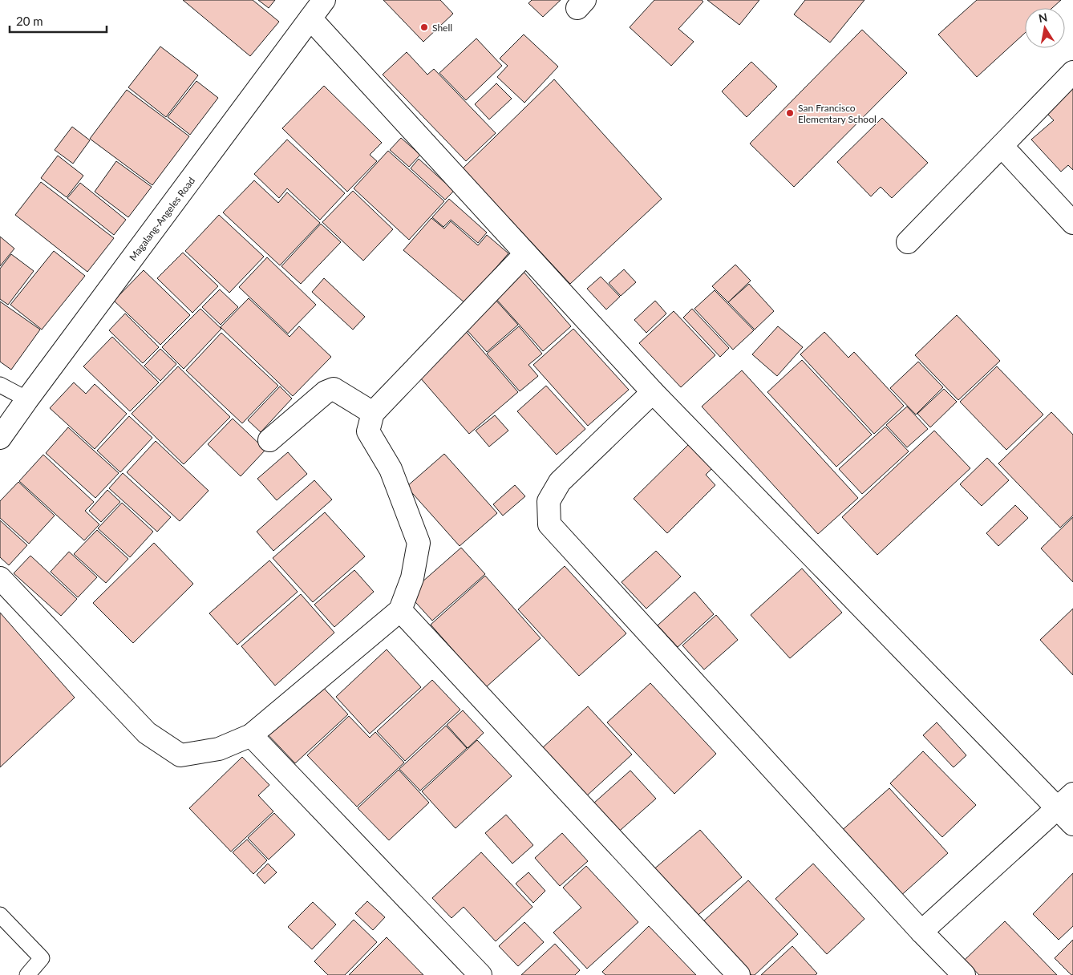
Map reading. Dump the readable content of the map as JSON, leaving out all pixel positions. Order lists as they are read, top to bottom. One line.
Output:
{"streets":{"street":["Magalang-Angeles Road"]},"places":["Shell","San Francisco Elementary School"],"scale_bar":"20 m","north":"top"}
